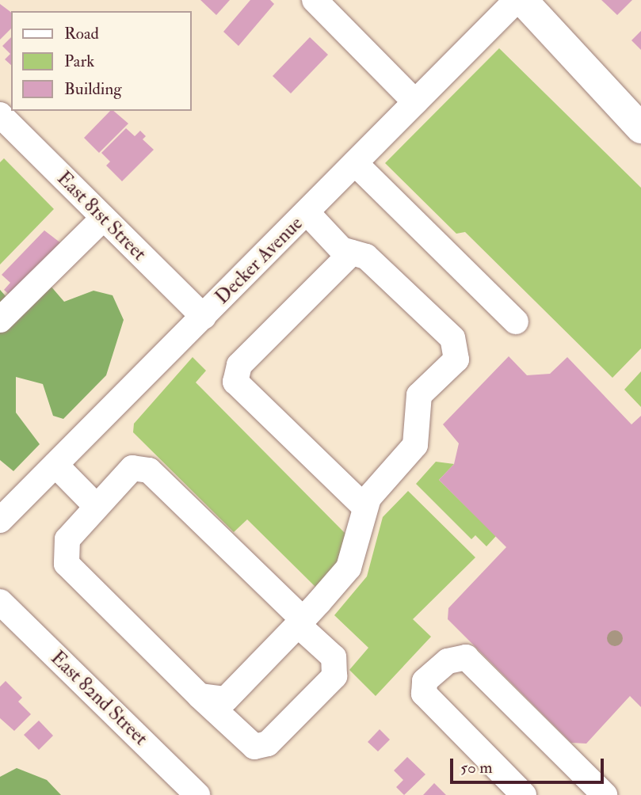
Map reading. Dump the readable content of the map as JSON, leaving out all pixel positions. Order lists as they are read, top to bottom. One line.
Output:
{"streets":{"street":["East 81st Street","Decker Avenue","East 82nd Street"]},"crossings":[["East 81st Street","Decker Avenue"]],"legend":["Road","Park","Building"],"scale_bar":"50 m"}
